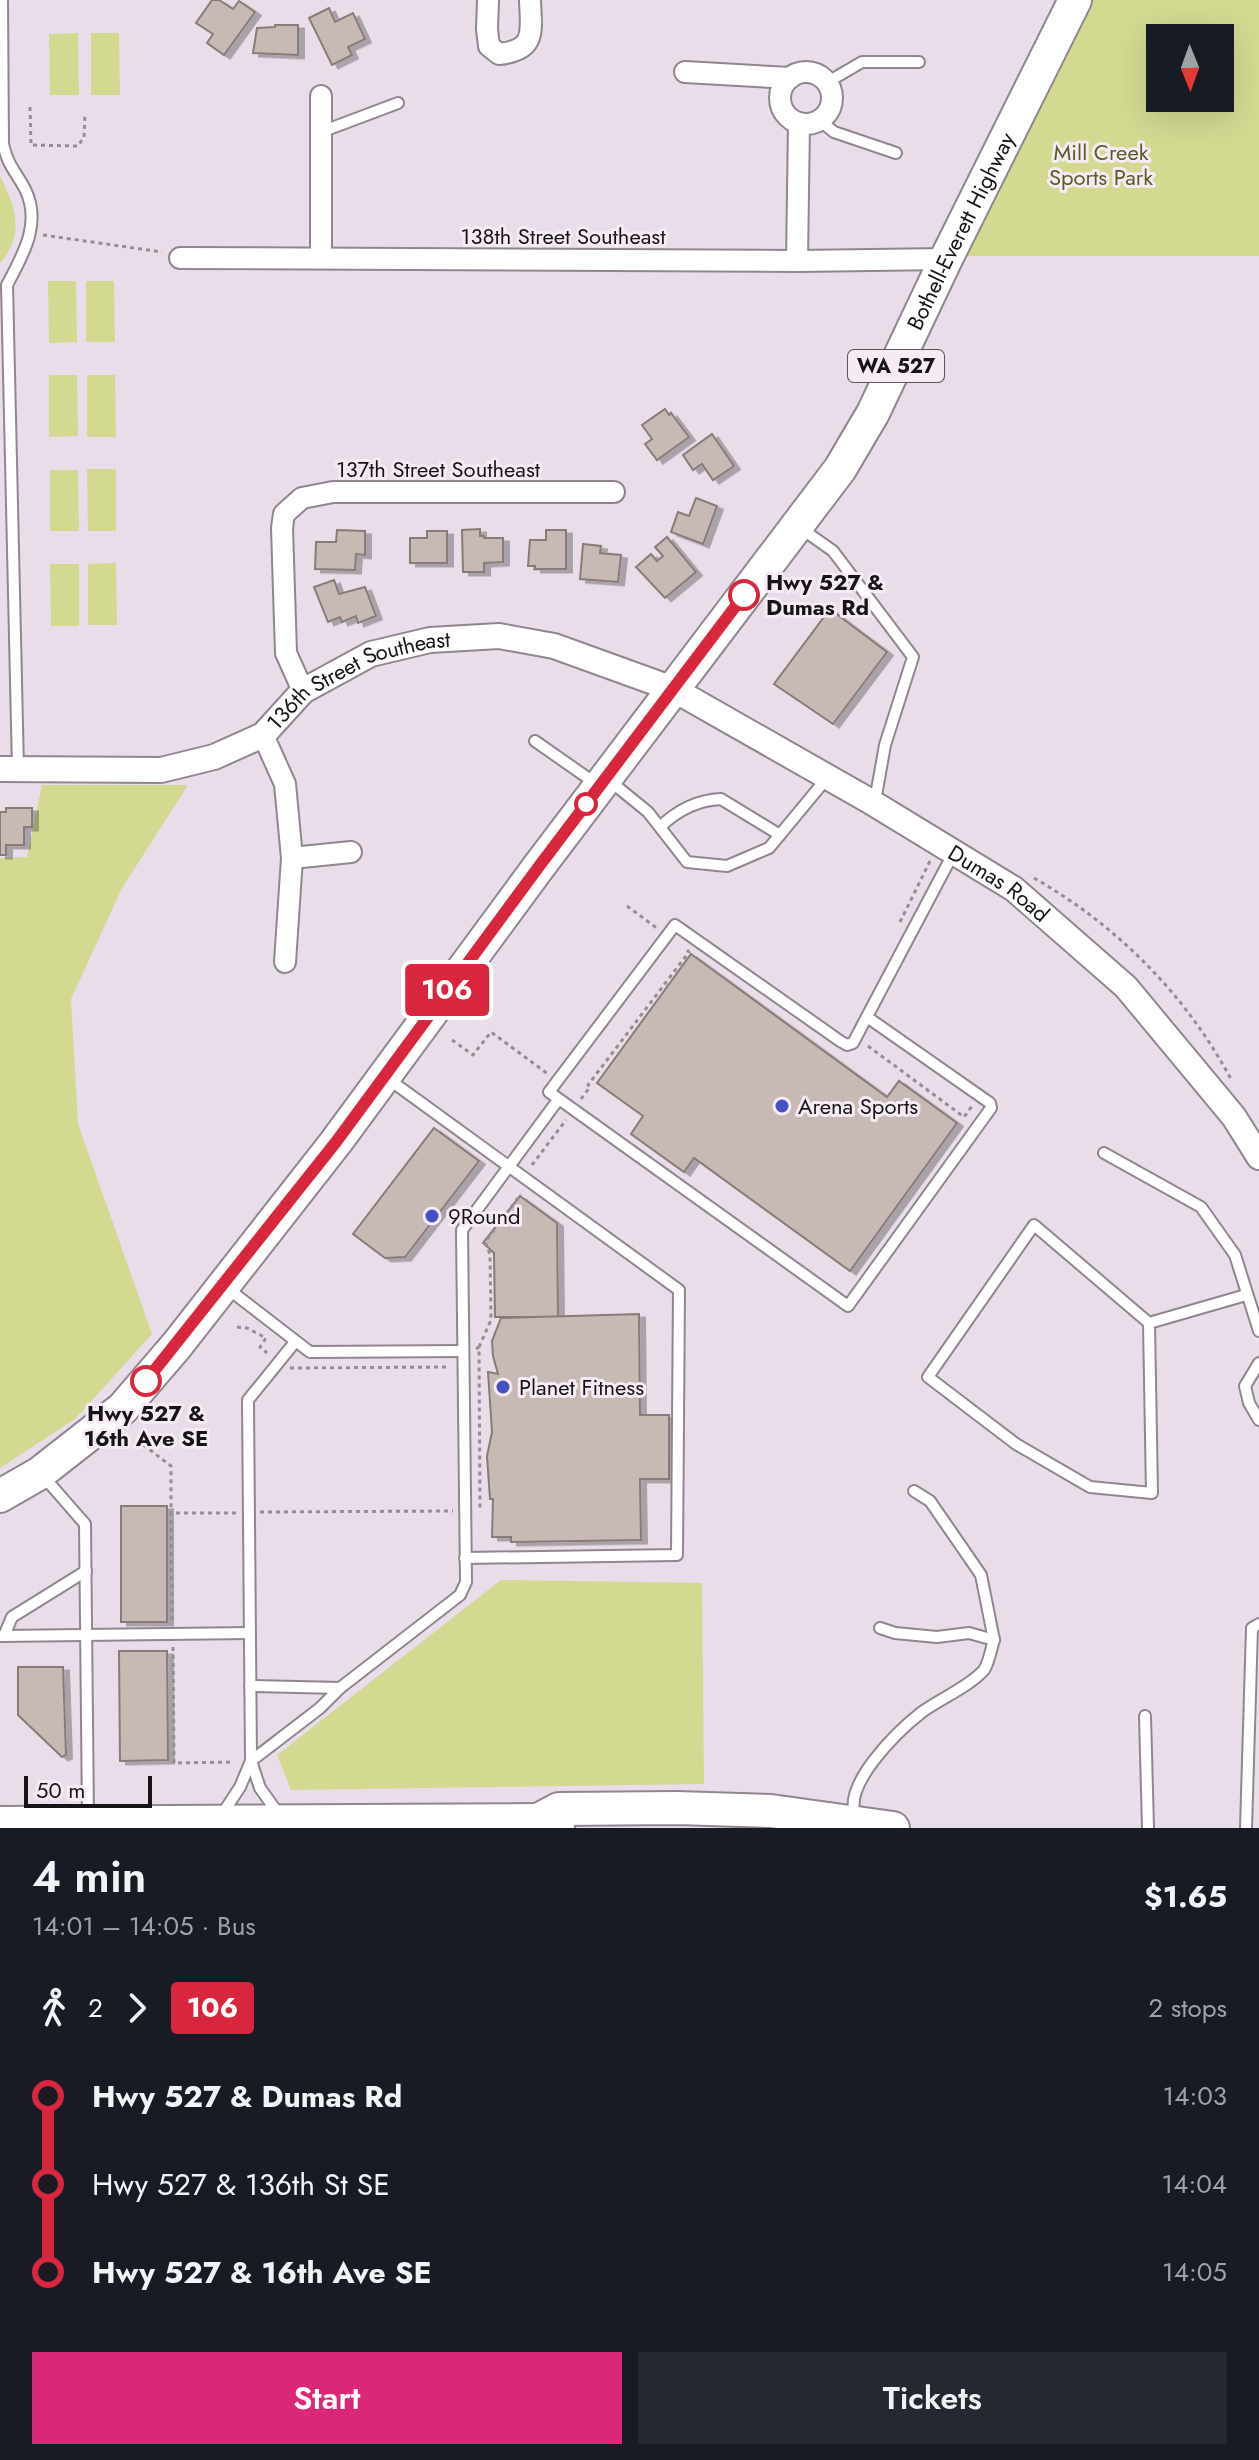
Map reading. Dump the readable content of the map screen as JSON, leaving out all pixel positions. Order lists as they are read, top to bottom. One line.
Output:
{"streets":{"main road":["Bothell-Everett Highway","WA 527"],"street":["138th Street Southeast","137th Street Southeast","136th Street Southeast","Dumas Road"]},"crossings":[["Bothell-Everett Highway","138th Street Southeast"],["Bothell-Everett Highway","136th Street Southeast"],["Bothell-Everett Highway","Dumas Road"],["137th Street Southeast","136th Street Southeast"],["136th Street Southeast","Dumas Road"]],"parks":["Mill Creek Sports Park"],"places":["Hwy 527 & Dumas Rd","Arena Sports","9Round","Hwy 527 & 16th Ave SE","Planet Fitness"],"lines":["bus line 106"],"scale_bar":"50 m","north":"bottom","page":{"on_map":"106","scale":"50 m","heading":["4 min","14:01 – 14:05 · Bus","$1.65"],"legs":["2","106","2 stops"],"list":[{"name":"Hwy 527 & Dumas Rd","value":"14:03"},{"name":"Hwy 527 & 136th St SE","value":"14:04"},{"name":"Hwy 527 & 16th Ave SE","value":"14:05"}],"buttons":["Start","Tickets"]}}
